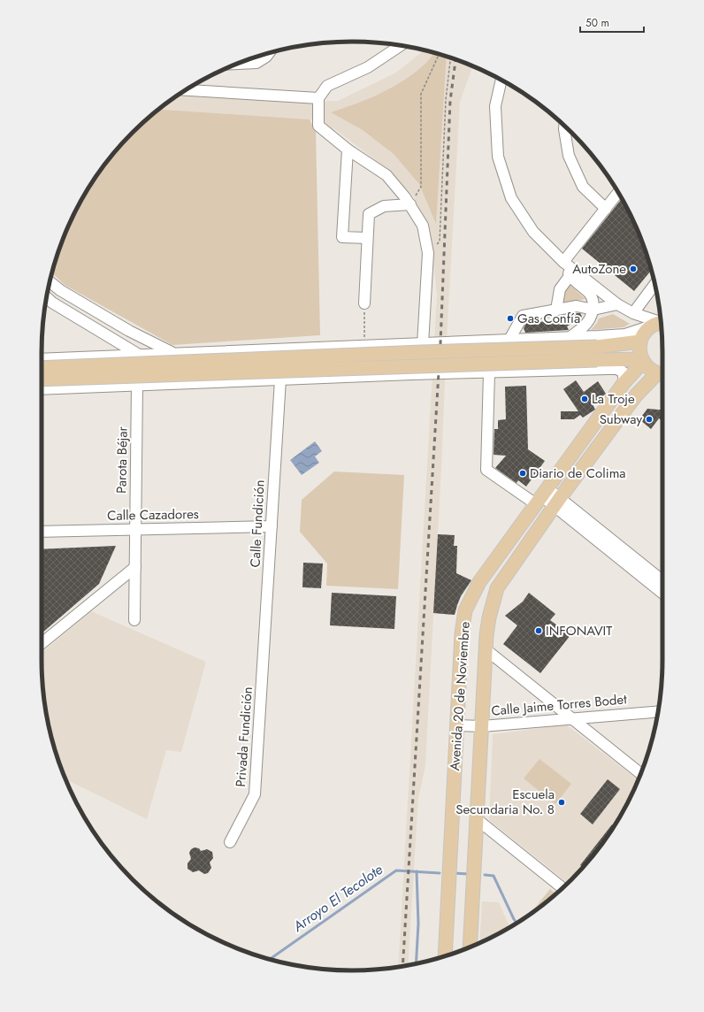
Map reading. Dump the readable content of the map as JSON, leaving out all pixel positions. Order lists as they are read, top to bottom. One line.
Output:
{"streets":{"main road":["Avenida 20 de Noviembre"],"street":["Parota Béjar","Calle Cazadores","Calle Fundición","Calle Jaime Torres Bodet","Privada Fundición"]},"crossings":[["Parota Béjar","Calle Cazadores"],["Calle Cazadores","Calle Fundición"],["Calle Fundición","Privada Fundición"],["Avenida 20 de Noviembre","Calle Jaime Torres Bodet"]],"water":["Arroyo El Tecolote"],"places":["AutoZone","Gas Confía","La Troje","Subway","Diario de Colima","INFONAVIT","Escuela Secundaria No. 8"],"scale_bar":"50 m"}
